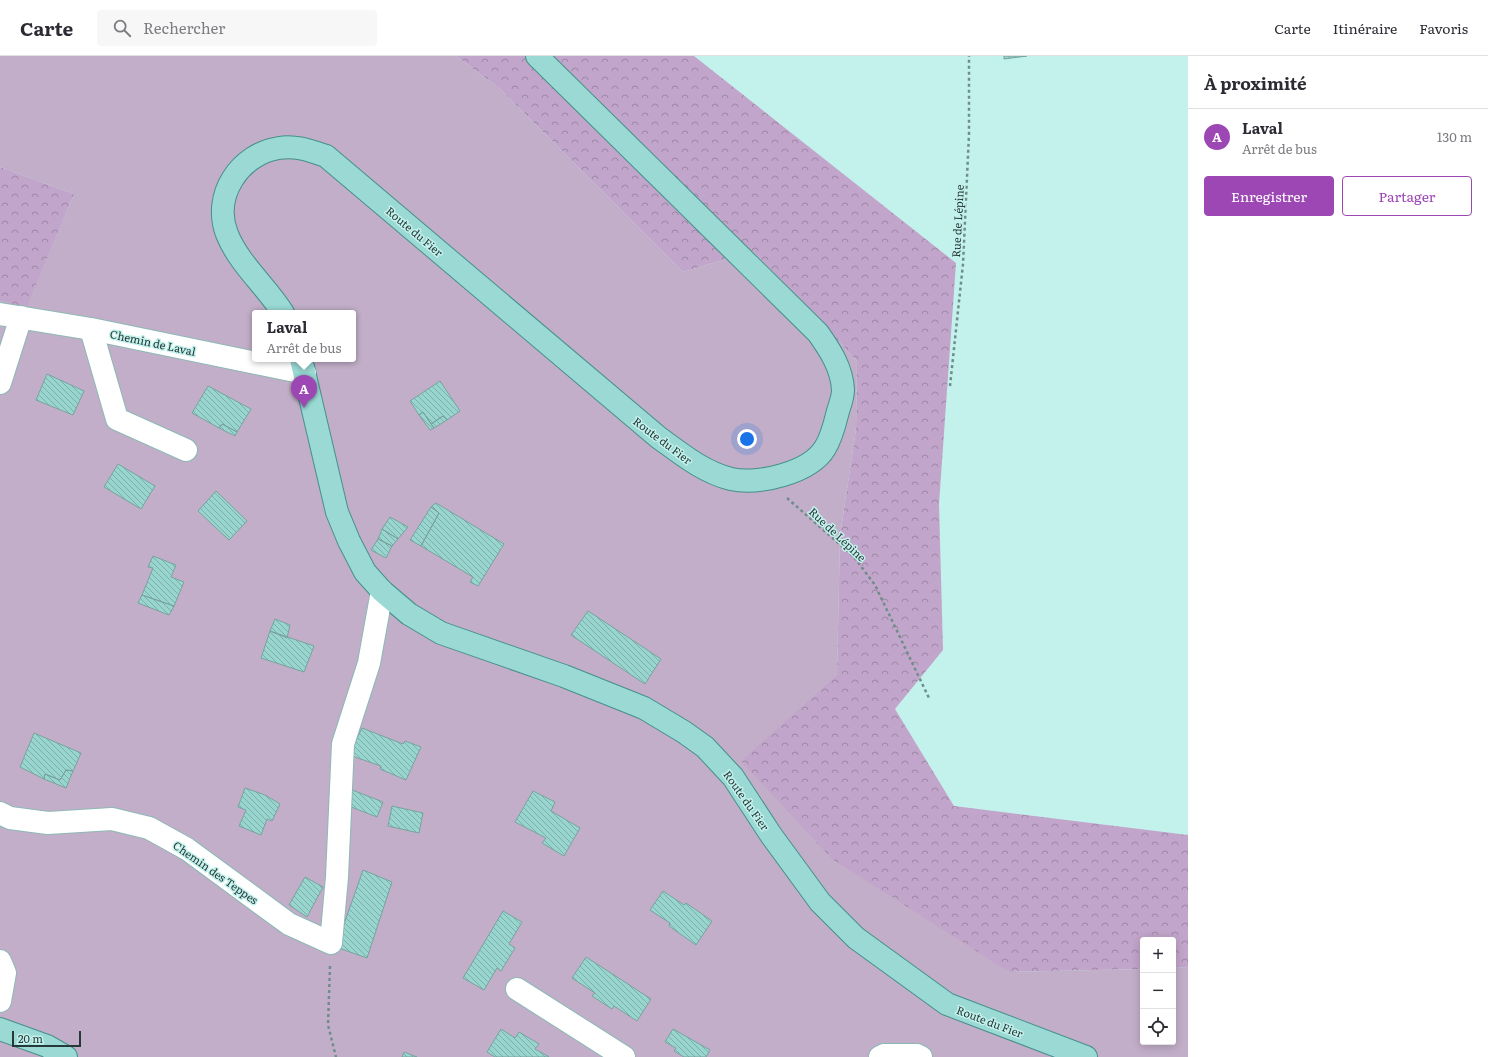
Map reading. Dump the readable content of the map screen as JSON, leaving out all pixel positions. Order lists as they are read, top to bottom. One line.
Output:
{"streets":{"main road":["Route du Fier"],"street":["Chemin de Laval","Chemin des Teppes"],"path":["Rue de Lépine"]},"crossings":[["Rue de Lépine","Route du Fier"],["Route du Fier","Chemin de Laval"]],"scale_bar":"20 m","page":{"header":"Carte","search":"Rechercher","nav":["Carte","Itinéraire","Favoris"],"heading":"À proximité","list":[{"mark":"A","name":"Laval","note":"Arrêt de bus","value":"130 m"}],"buttons":["Enregistrer","Partager"],"popup":["Laval","Arrêt de bus"],"pins":"A","map_buttons":["+","−"],"scale":"20 m"}}
